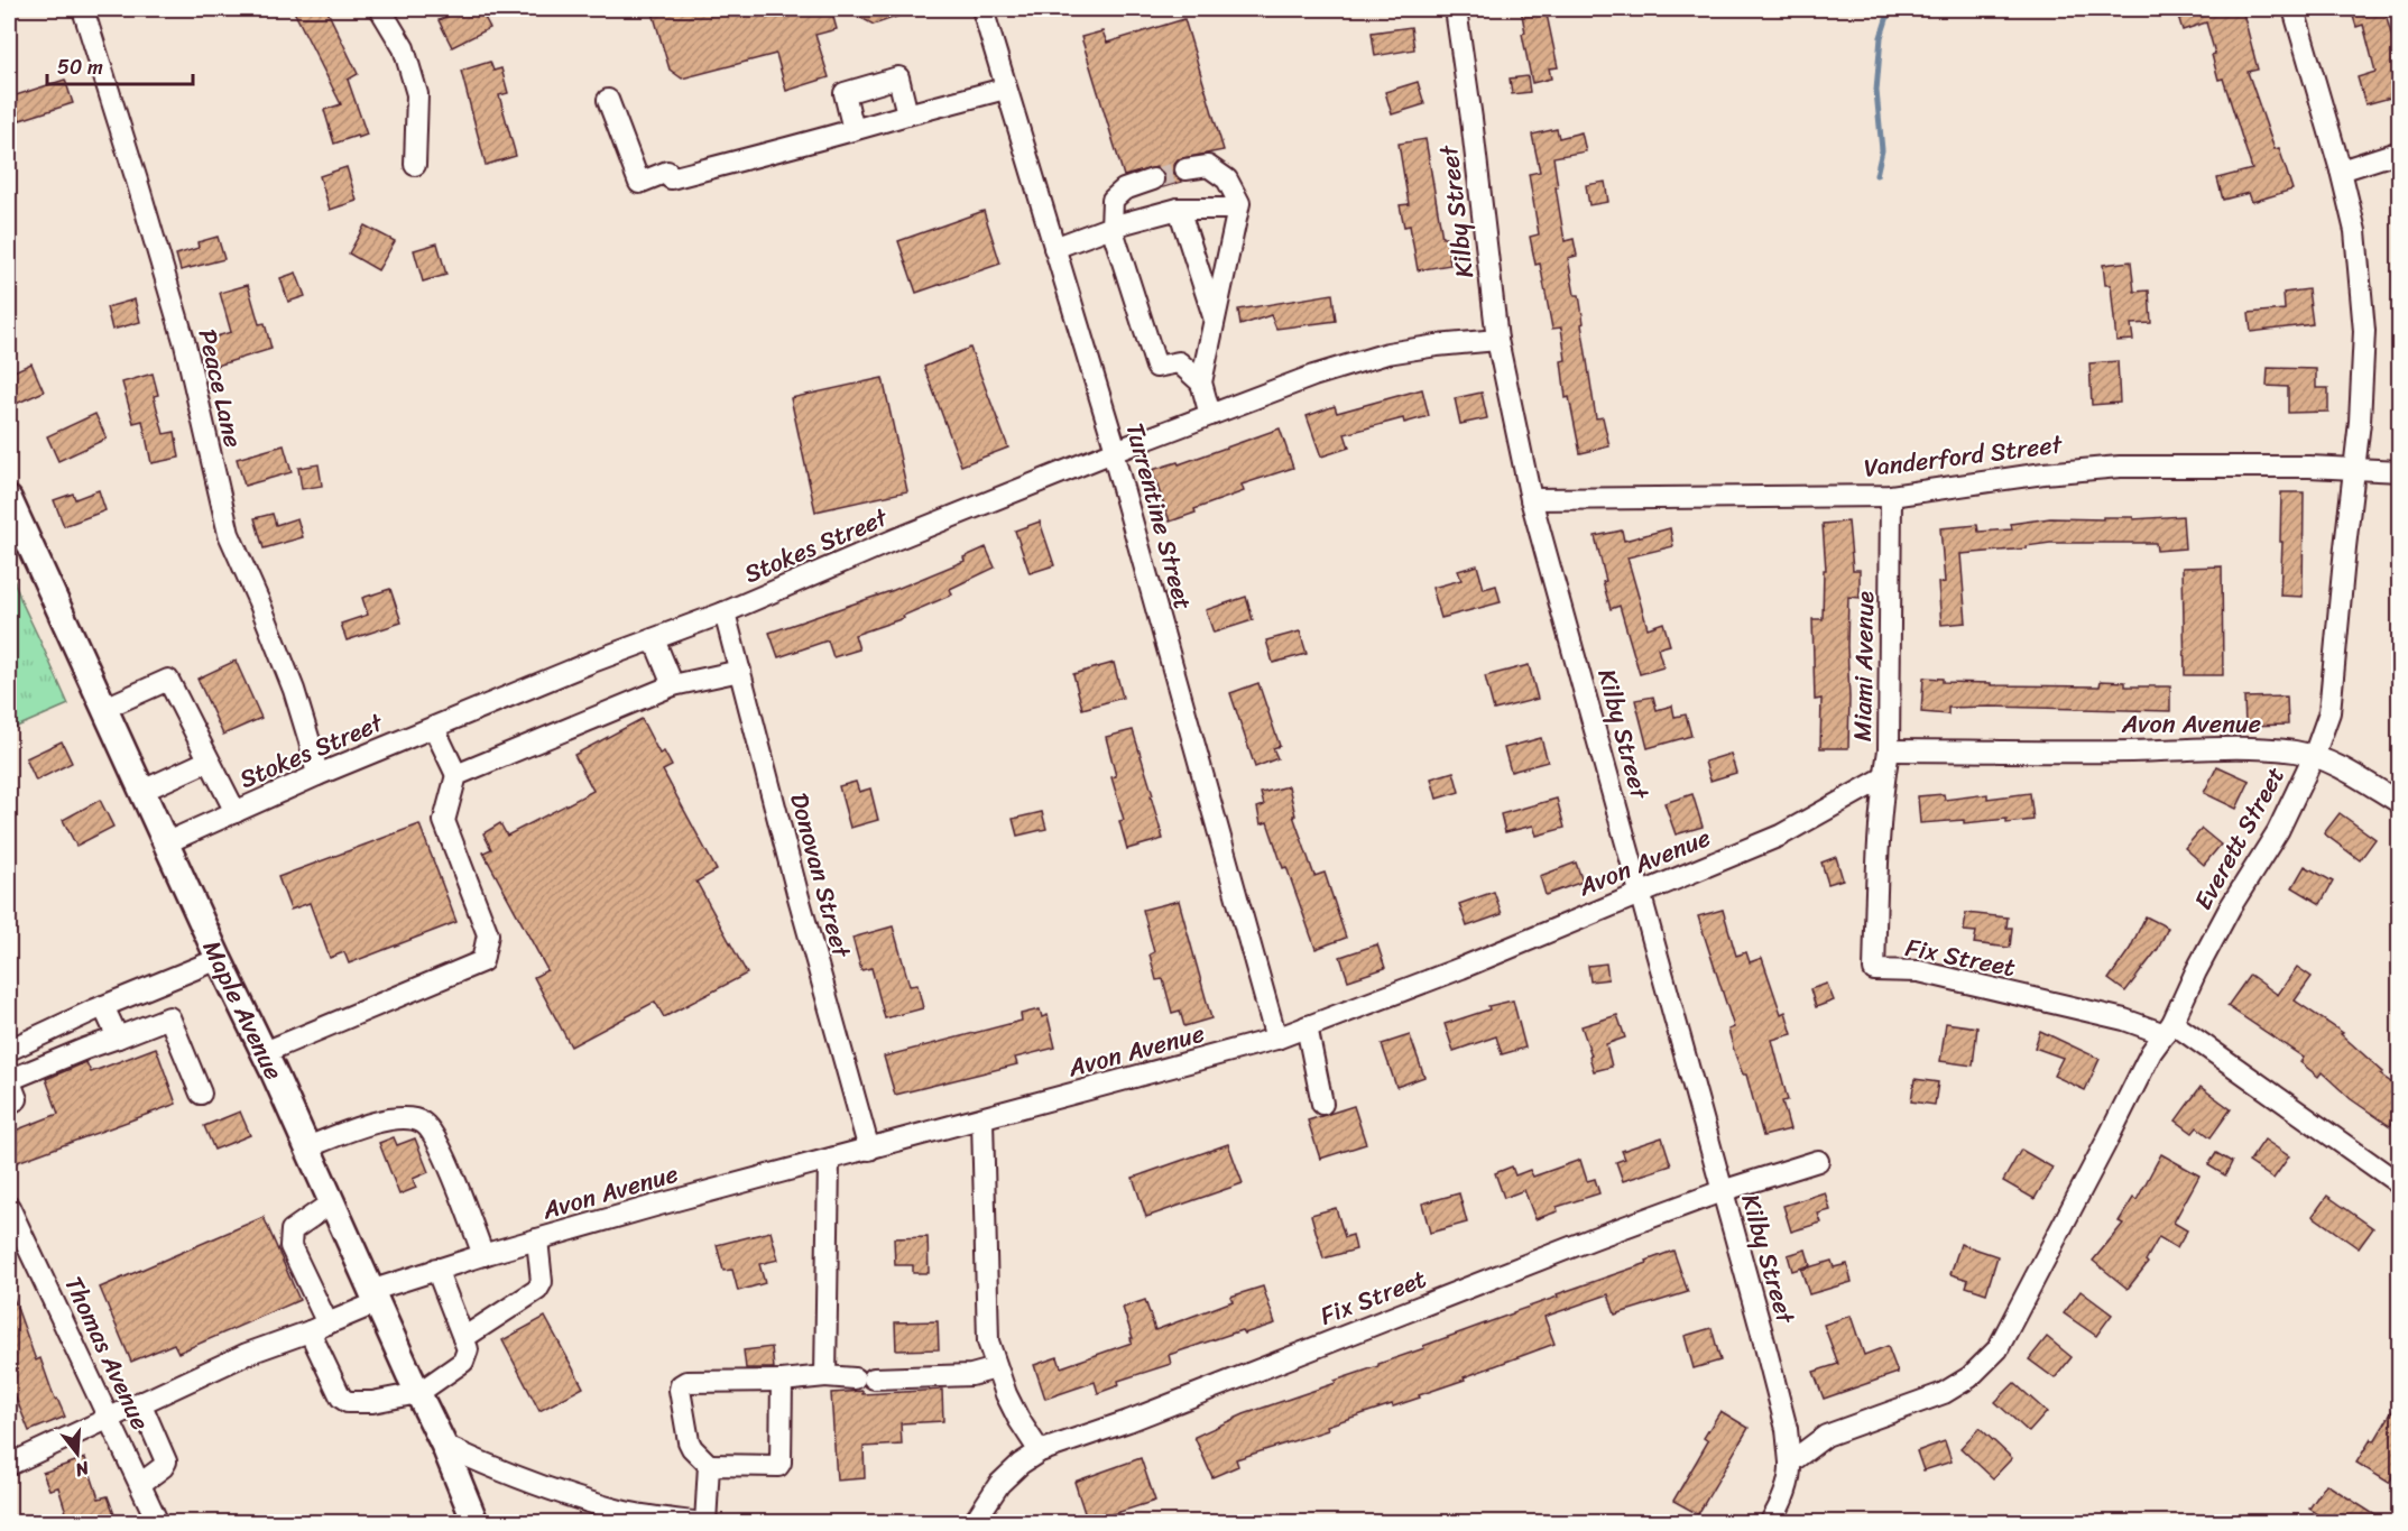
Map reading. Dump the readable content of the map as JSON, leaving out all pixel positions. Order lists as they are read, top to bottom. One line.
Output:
{"streets":{"main road":["Maple Avenue"],"street":["Kilby Street","Peace Lane","Vanderford Street","Turrentine Street","Stokes Street","Miami Avenue","Avon Avenue","Everett Street","Donovan Street","Fix Street","Thomas Avenue"]},"crossings":[["Kilby Street","Vanderford Street"],["Kilby Street","Stokes Street"],["Kilby Street","Avon Avenue"],["Kilby Street","Everett Street"],["Kilby Street","Fix Street"],["Peace Lane","Stokes Street"],["Vanderford Street","Miami Avenue"],["Vanderford Street","Everett Street"],["Turrentine Street","Stokes Street"],["Turrentine Street","Avon Avenue"],["Stokes Street","Donovan Street"],["Stokes Street","Maple Avenue"],["Miami Avenue","Avon Avenue"],["Miami Avenue","Fix Street"],["Avon Avenue","Everett Street"],["Avon Avenue","Donovan Street"],["Avon Avenue","Maple Avenue"],["Avon Avenue","Thomas Avenue"],["Everett Street","Fix Street"]],"scale_bar":"50 m","north":"bottom"}
